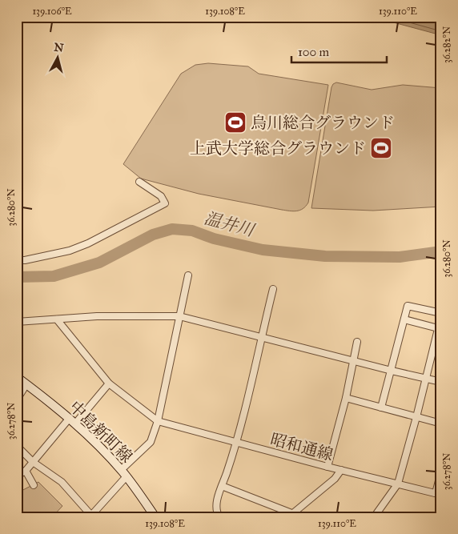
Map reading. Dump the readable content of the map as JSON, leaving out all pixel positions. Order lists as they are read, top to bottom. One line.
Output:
{"streets":{"main road":["中島新町線"],"street":["昭和通線"]},"water":["温井川"],"places":{"sports":["烏川総合グラウンド","上武大学総合グラウンド"]},"scale_bar":"100 m","north":"top","coordinates":["139.106°E","139.108°E","139.110°E","36.282°N","36.280°N","36.278°N"]}
